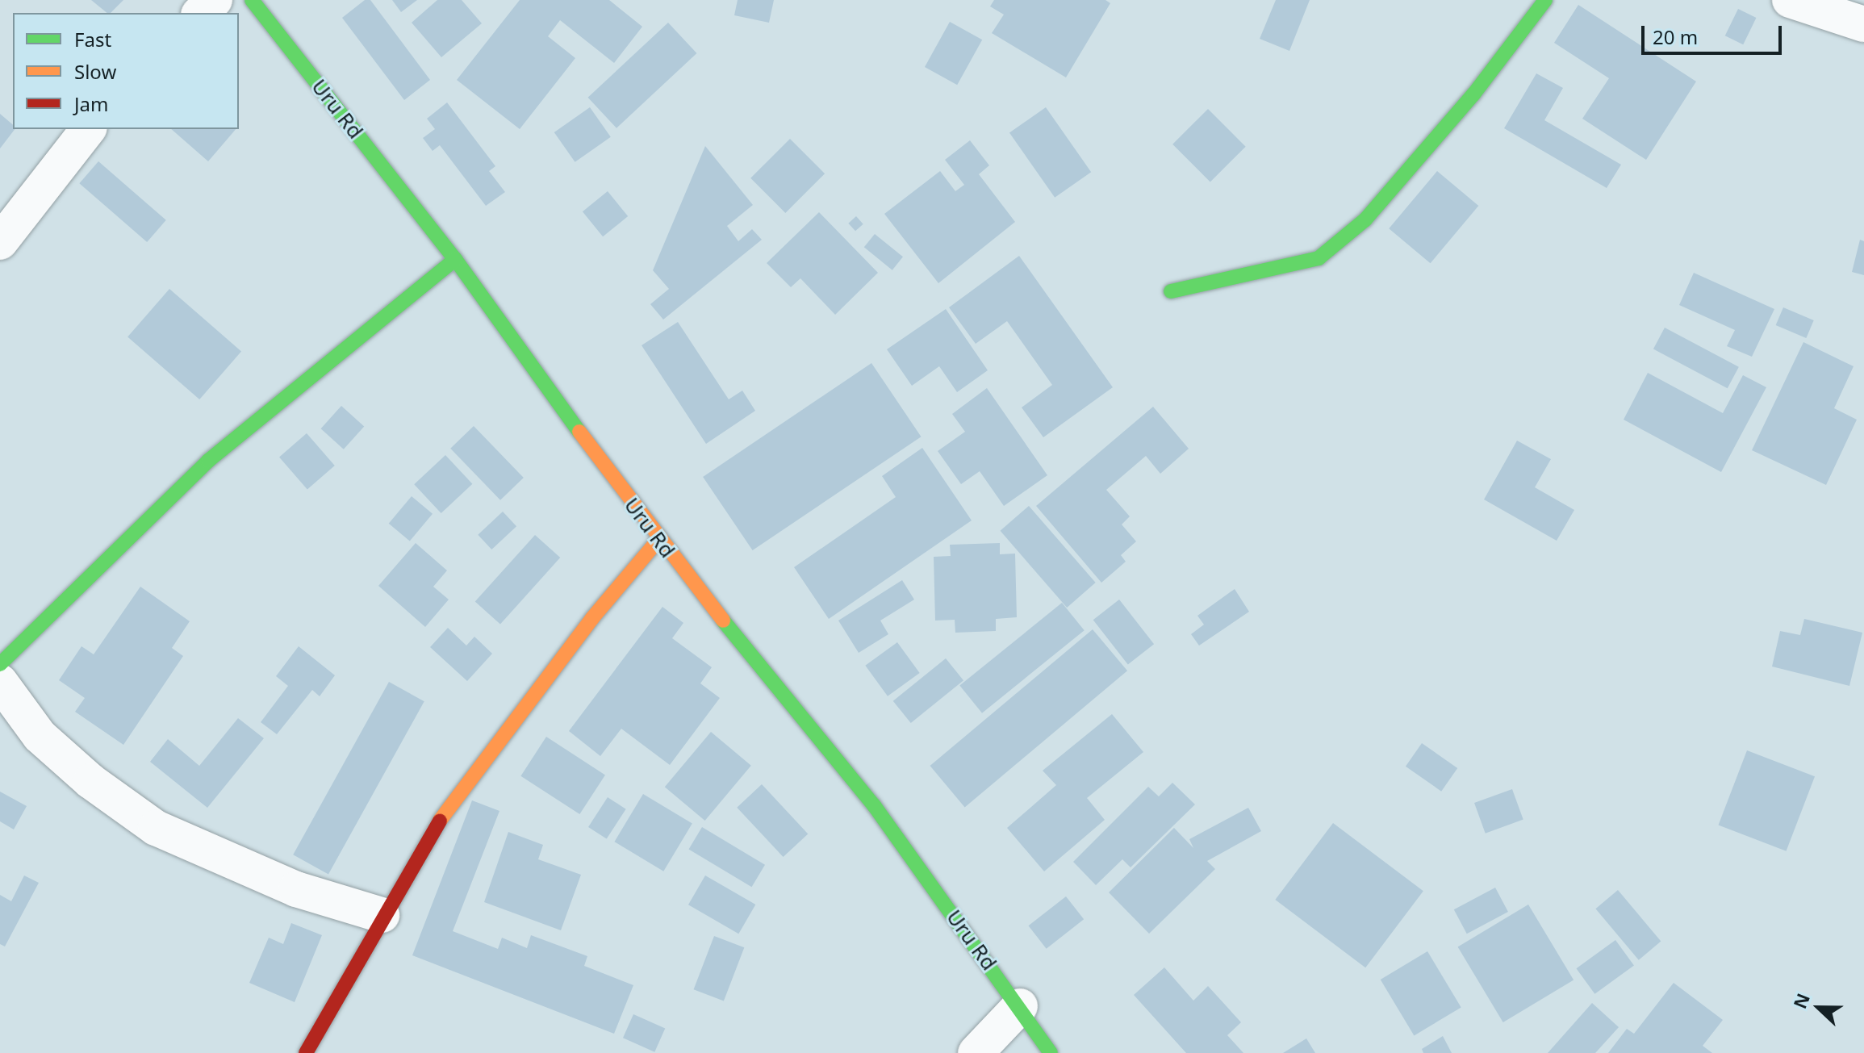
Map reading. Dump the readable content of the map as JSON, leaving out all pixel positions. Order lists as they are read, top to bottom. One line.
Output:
{"streets":{"street":["Uru Rd"]},"legend":["Fast","Slow","Jam"],"scale_bar":"20 m","north":"left"}
